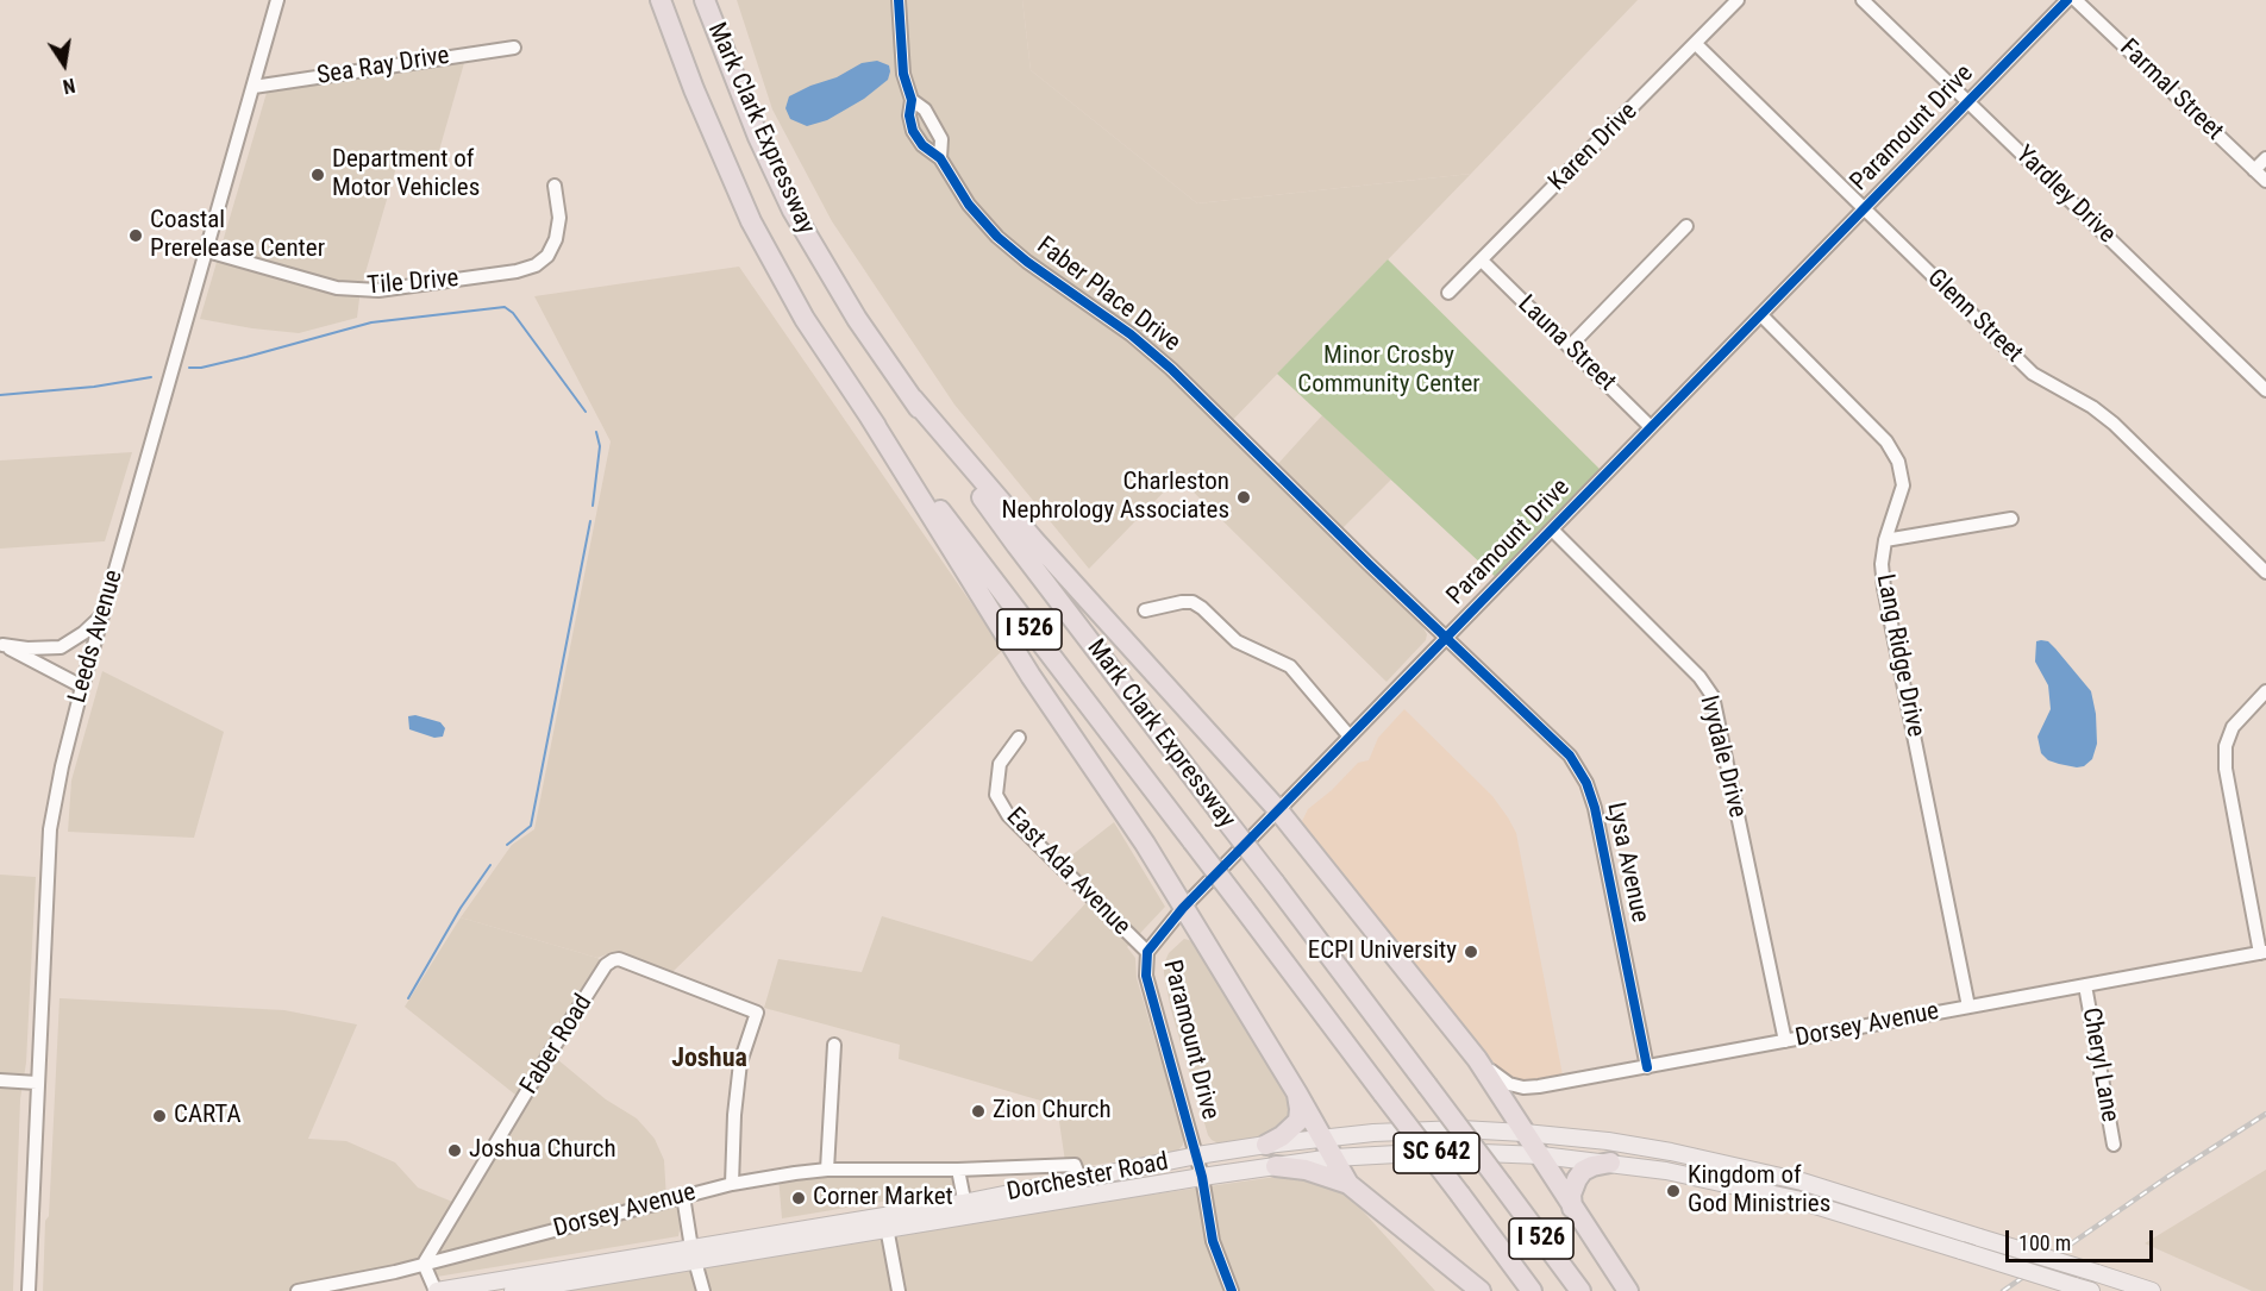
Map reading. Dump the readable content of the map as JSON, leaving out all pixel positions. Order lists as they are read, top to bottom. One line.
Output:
{"streets":{"highway":["Mark Clark Expressway","I 526"],"main road":["SC 642","Dorchester Road"],"street":["Sea Ray Drive","Farmal Street","Paramount Drive","Karen Drive","Yardley Drive","Tile Drive","Faber Place Drive","Glenn Street","Launa Street","Leeds Avenue","Lang Ridge Drive","Ivydale Drive","Lysa Avenue","East Ada Avenue","Dorsey Avenue","Faber Road","Cheryl Lane"]},"crossings":[["Sea Ray Drive","Leeds Avenue"],["Paramount Drive","Yardley Drive"],["Paramount Drive","Faber Place Drive"],["Paramount Drive","Glenn Street"],["Paramount Drive","Launa Street"],["Paramount Drive","Lang Ridge Drive"],["Paramount Drive","Ivydale Drive"],["Paramount Drive","Lysa Avenue"],["Paramount Drive","East Ada Avenue"],["Paramount Drive","Dorchester Road"],["Karen Drive","Glenn Street"],["Karen Drive","Launa Street"],["Tile Drive","Leeds Avenue"],["Faber Place Drive","Lysa Avenue"],["Lang Ridge Drive","Dorsey Avenue"],["Ivydale Drive","Dorsey Avenue"],["Lysa Avenue","Dorsey Avenue"],["Dorsey Avenue","Faber Road"],["Dorsey Avenue","Cheryl Lane"],["Dorsey Avenue","Dorchester Road"]],"districts":["Joshua"],"parks":["Minor Crosby Community Center"],"places":["Department of Motor Vehicles","Coastal Prerelease Center","Charleston Nephrology Associates","ECPI University","Zion Church","CARTA","Joshua Church","Kingdom of God Ministries","Corner Market"],"scale_bar":"100 m","north":"bottom"}
